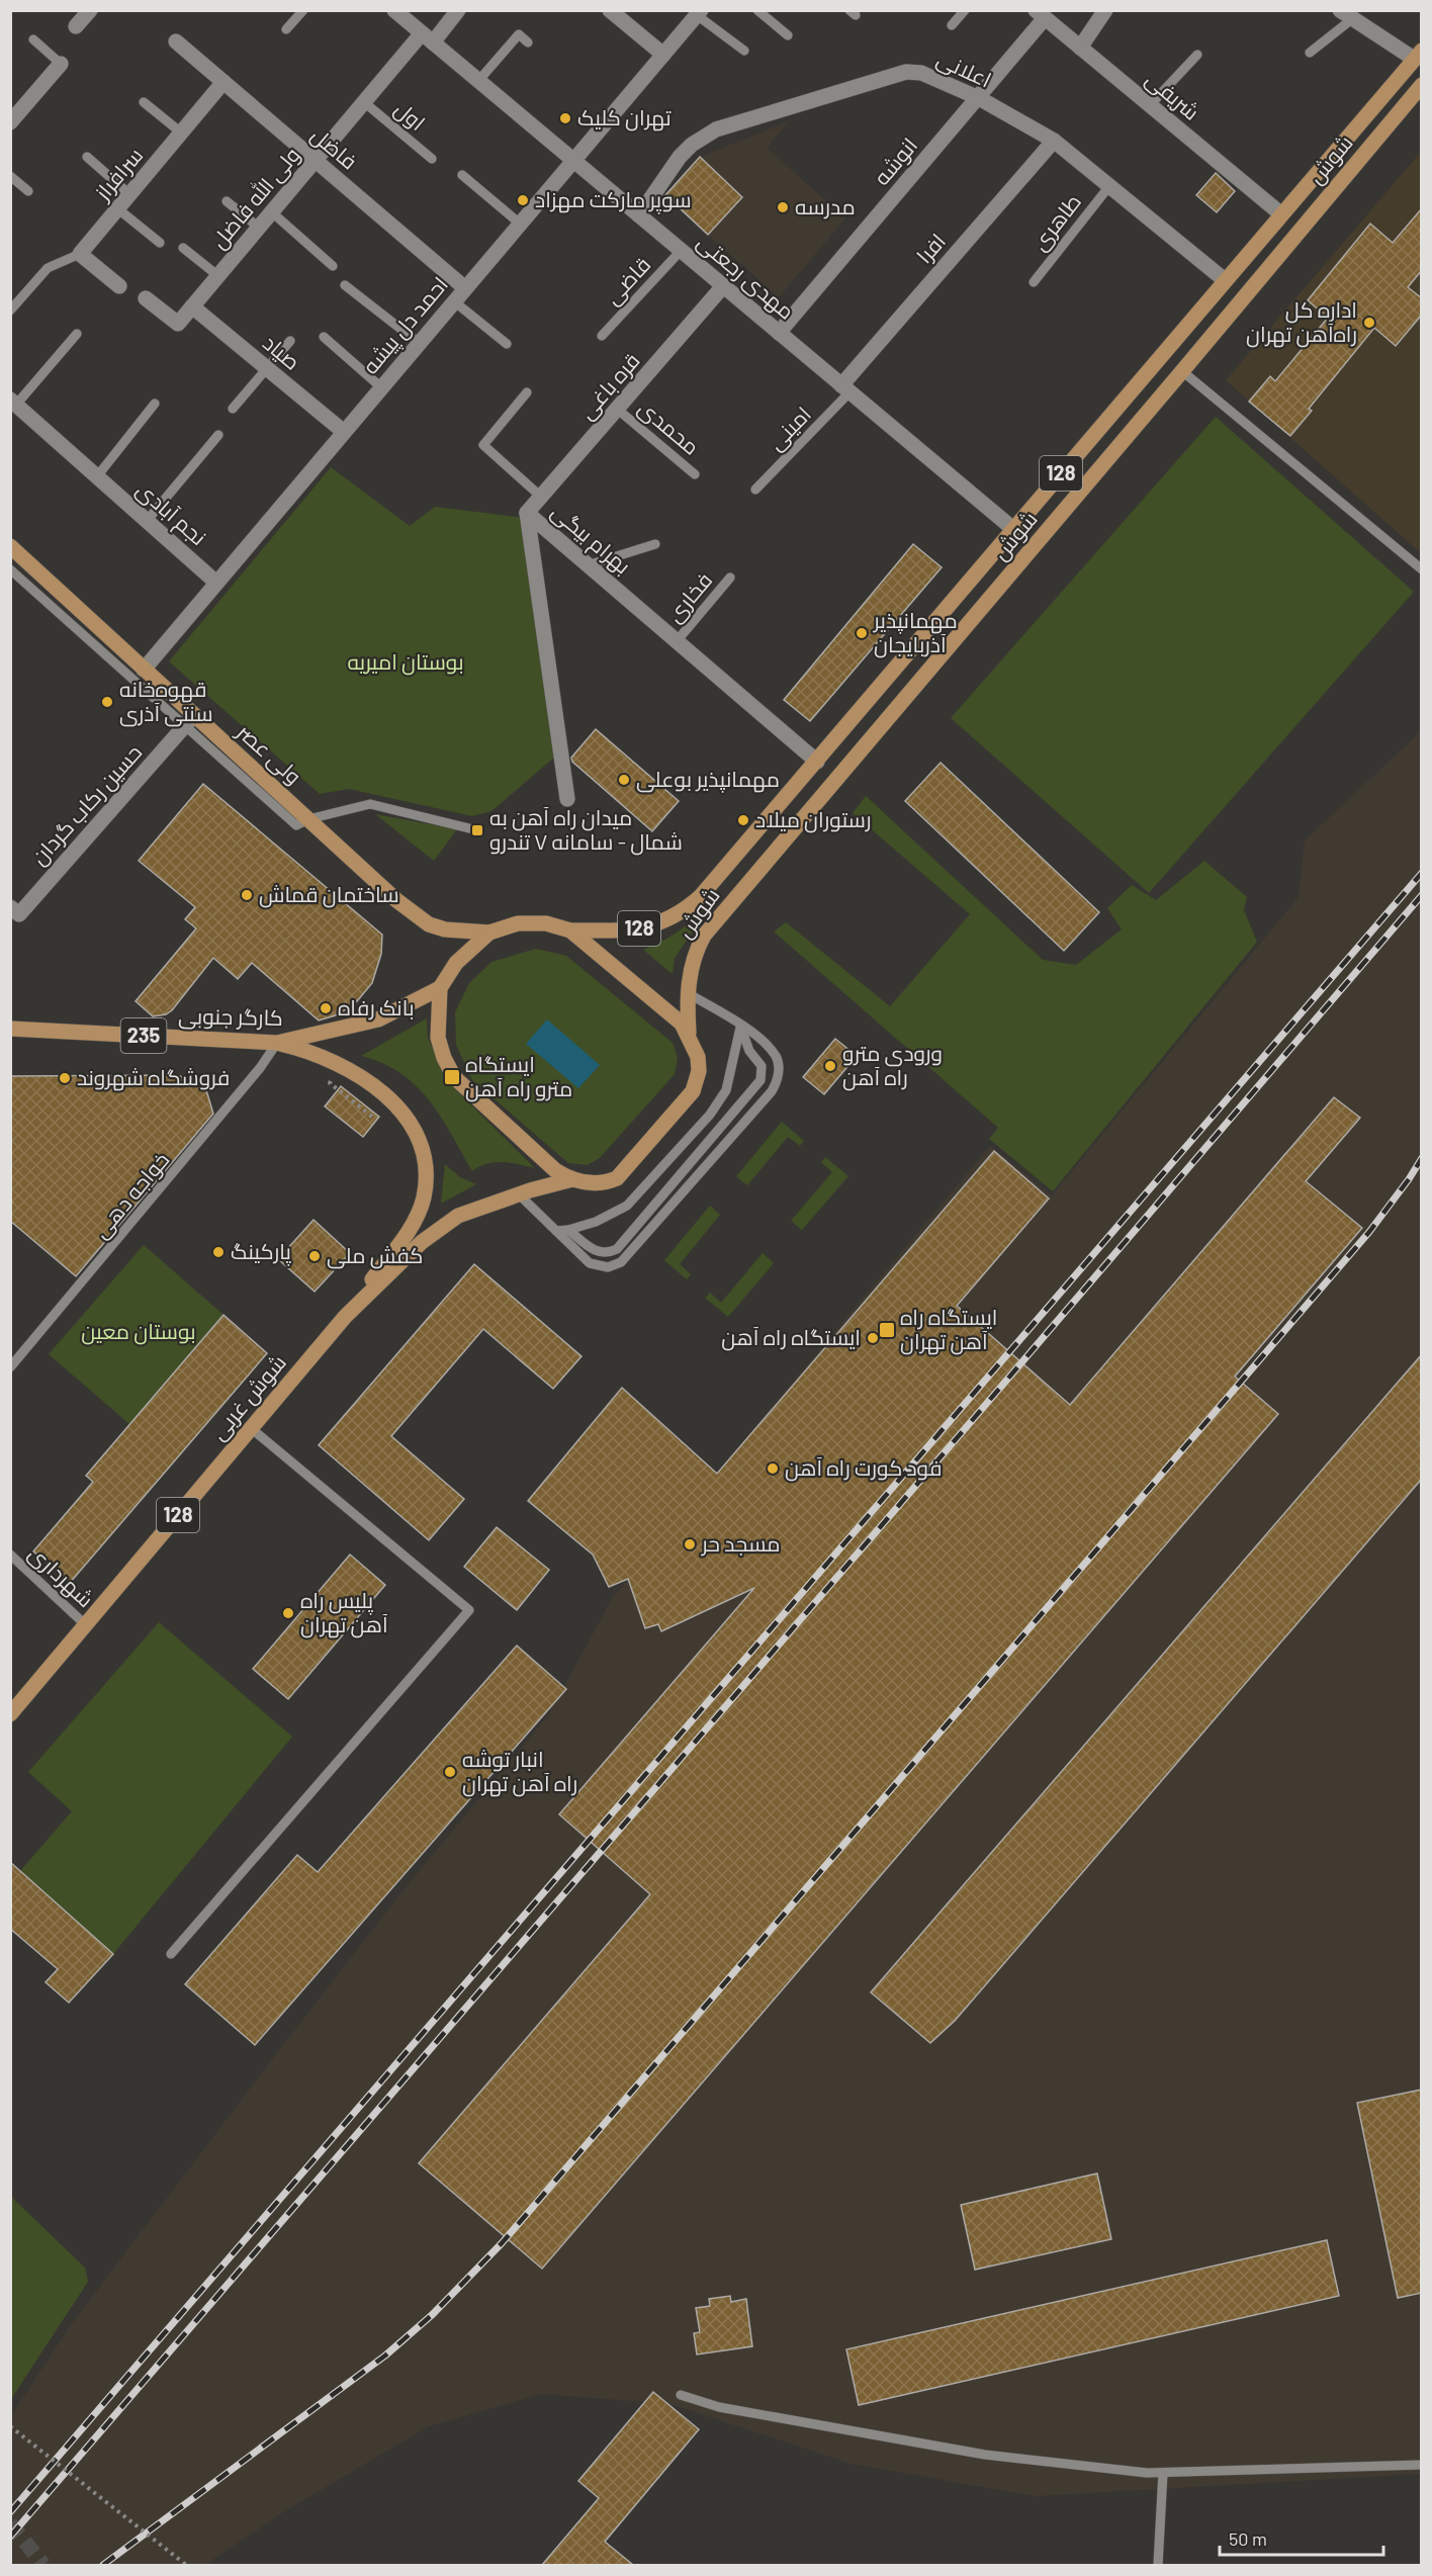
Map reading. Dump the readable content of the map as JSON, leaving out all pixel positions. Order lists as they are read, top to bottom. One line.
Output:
{"streets":{"main road":["شوش","128","ولی عصر","کارگر جنوبی","235","شوش غربی"],"street":["اعلانی","شریفی","فاضل","انوشه","سرافراز","ولی الله فاضل","افرا","مهدی رجعتی","احمد دل پیشه","صیاد","قره باغی","نجم آبادی","بهرام بیگی","حسین رکاب‌ گردان"],"lane":["اول","طاهری","قاضی","محمدی","امینی","فخاری","خواجه دهی","شهرداری"]},"crossings":[["اعلانی","شوش"],["اعلانی","انوشه"],["اعلانی","طاهری"],["اعلانی","افرا"],["اعلانی","مهدی رجعتی"],["شریفی","شوش"],["شریفی","انوشه"],["اول","ولی الله فاضل"],["فاضل","سرافراز"],["فاضل","ولی الله فاضل"],["فاضل","احمد دل پیشه"],["شوش","مهدی رجعتی"],["شوش","بهرام بیگی"],["انوشه","مهدی رجعتی"],["ولی الله فاضل","مهدی رجعتی"],["ولی الله فاضل","صیاد"],["افرا","مهدی رجعتی"],["افرا","امینی"],["مهدی رجعتی","قاضی"],["مهدی رجعتی","احمد دل پیشه"],["مهدی رجعتی","قره باغی"],["مهدی رجعتی","امینی"],["احمد دل پیشه","صیاد"],["احمد دل پیشه","نجم آبادی"],["احمد دل پیشه","ولی عصر"],["قره باغی","محمدی"],["قره باغی","بهرام بیگی"],["بهرام بیگی","فخاری"],["ولی عصر","حسین رکاب‌ گردان"],["کارگر جنوبی","خواجه دهی"],["شوش غربی","شهرداری"]],"parks":["بوستان امیریه","بوستان معین"],"places":{"other":["تهران کلیک","سوپر مارکت مهزاد","مدرسه","اداره کل راه‌آهن تهران","مهمانپذیر آذربایجان","قهوه‌خانه سنتی آذری","مهمانپذیر بوعلی","رستوران میلاد","ساختمان قماش","بانک رفاه","ورودی مترو راه آهن","فروشگاه شهروند","پارکینگ","کفش ملی","ایستگاه راه آهن","فود کورت راه آهن","مسجد حر","پلیس راه آهن تهران","انبار توشه راه آهن تهران"],"transit":["میدان راه آهن به شمال - سامانه ۷ تندرو","ایستگاه مترو راه آهن","ایستگاه راه آهن تهران"]},"scale_bar":"50 m"}
